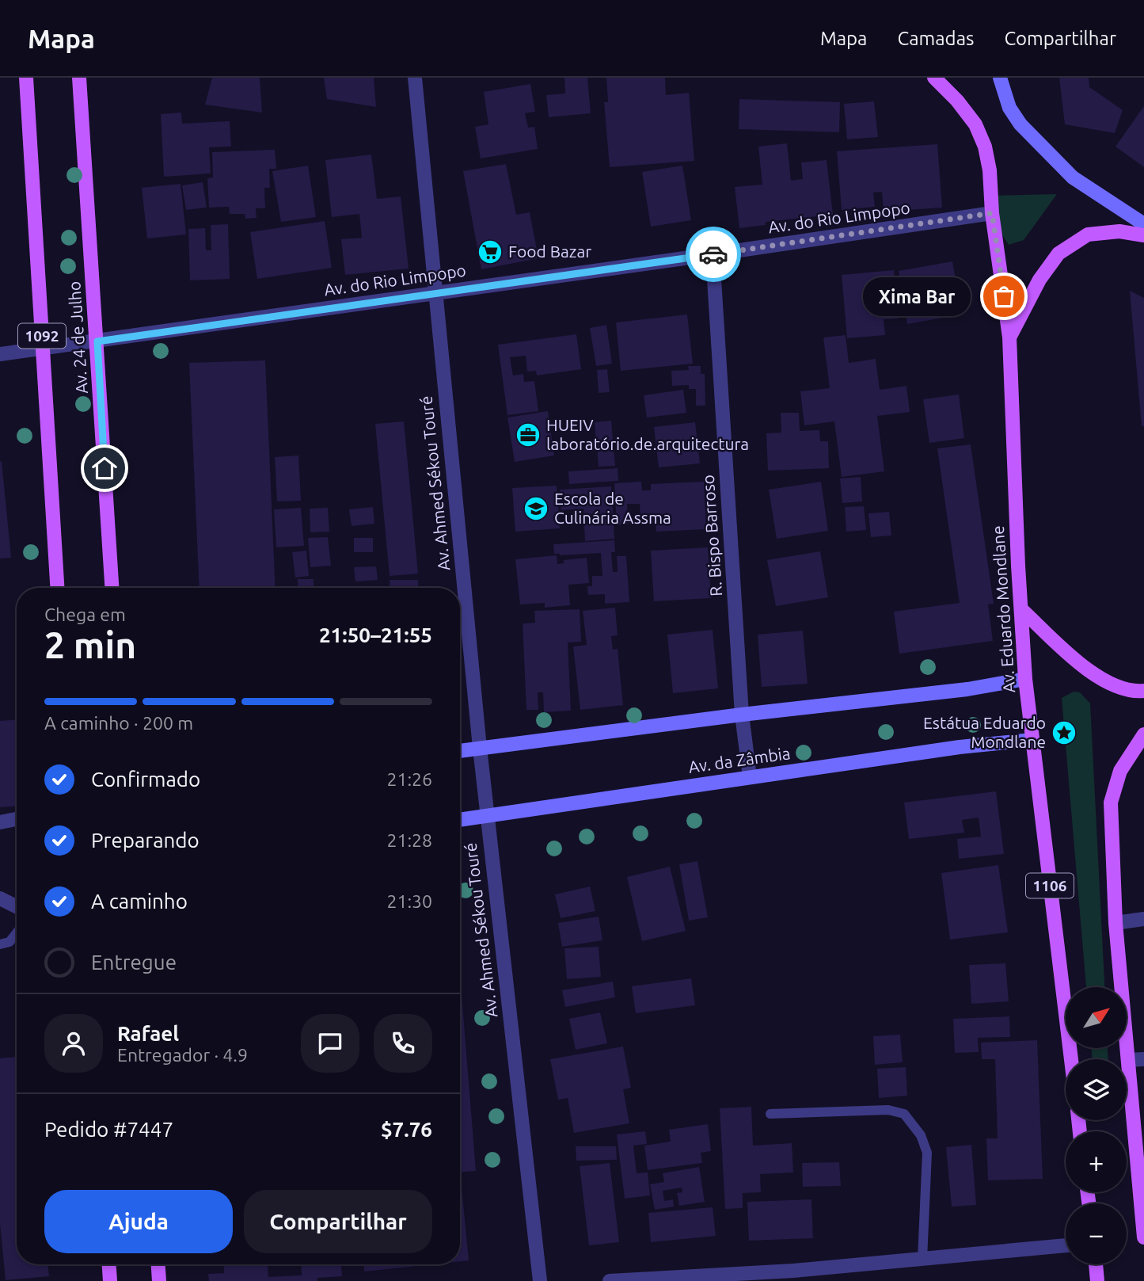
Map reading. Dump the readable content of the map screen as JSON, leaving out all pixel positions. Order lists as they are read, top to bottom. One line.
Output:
{"streets":{"main road":["1092","Av. 24 de Julho","Av. Eduardo Mondlane","1106"],"street":["Av. do Rio Limpopo","Av. Ahmed Sékou Touré","R. Bispo Barroso","Av. da Zâmbia"]},"crossings":[["Av. do Rio Limpopo","1092"],["Av. do Rio Limpopo","Av. 24 de Julho"],["Av. do Rio Limpopo","Av. Ahmed Sékou Touré"],["Av. do Rio Limpopo","R. Bispo Barroso"],["Av. do Rio Limpopo","Av. Eduardo Mondlane"],["Av. Ahmed Sékou Touré","Av. da Zâmbia"],["R. Bispo Barroso","Av. da Zâmbia"],["Av. Eduardo Mondlane","Av. da Zâmbia"]],"places":{"supermarket":["Food Bazar"],"other":["Xima Bar"],"office":["HUEIV laboratório.de.arquitectura"],"school or university":["Escola de Culinária Assma"],"place":["Estátua Eduardo Mondlane"]},"north":"top right","page":{"header":"Mapa","nav":["Mapa","Camadas","Compartilhar"],"bubble":"Xima Bar","heading":["2 min","Chega em","21:50–21:55"],"panel":["Rafael","Entregador · 4.9","Pedido #7447","$7.76"],"bar":"A caminho · 200 m","list":[["Confirmado","21:26"],["Preparando","21:28"],["A caminho","21:30"],"Entregue"],"map_buttons":["+","−"],"buttons":["Ajuda","Compartilhar"]}}
